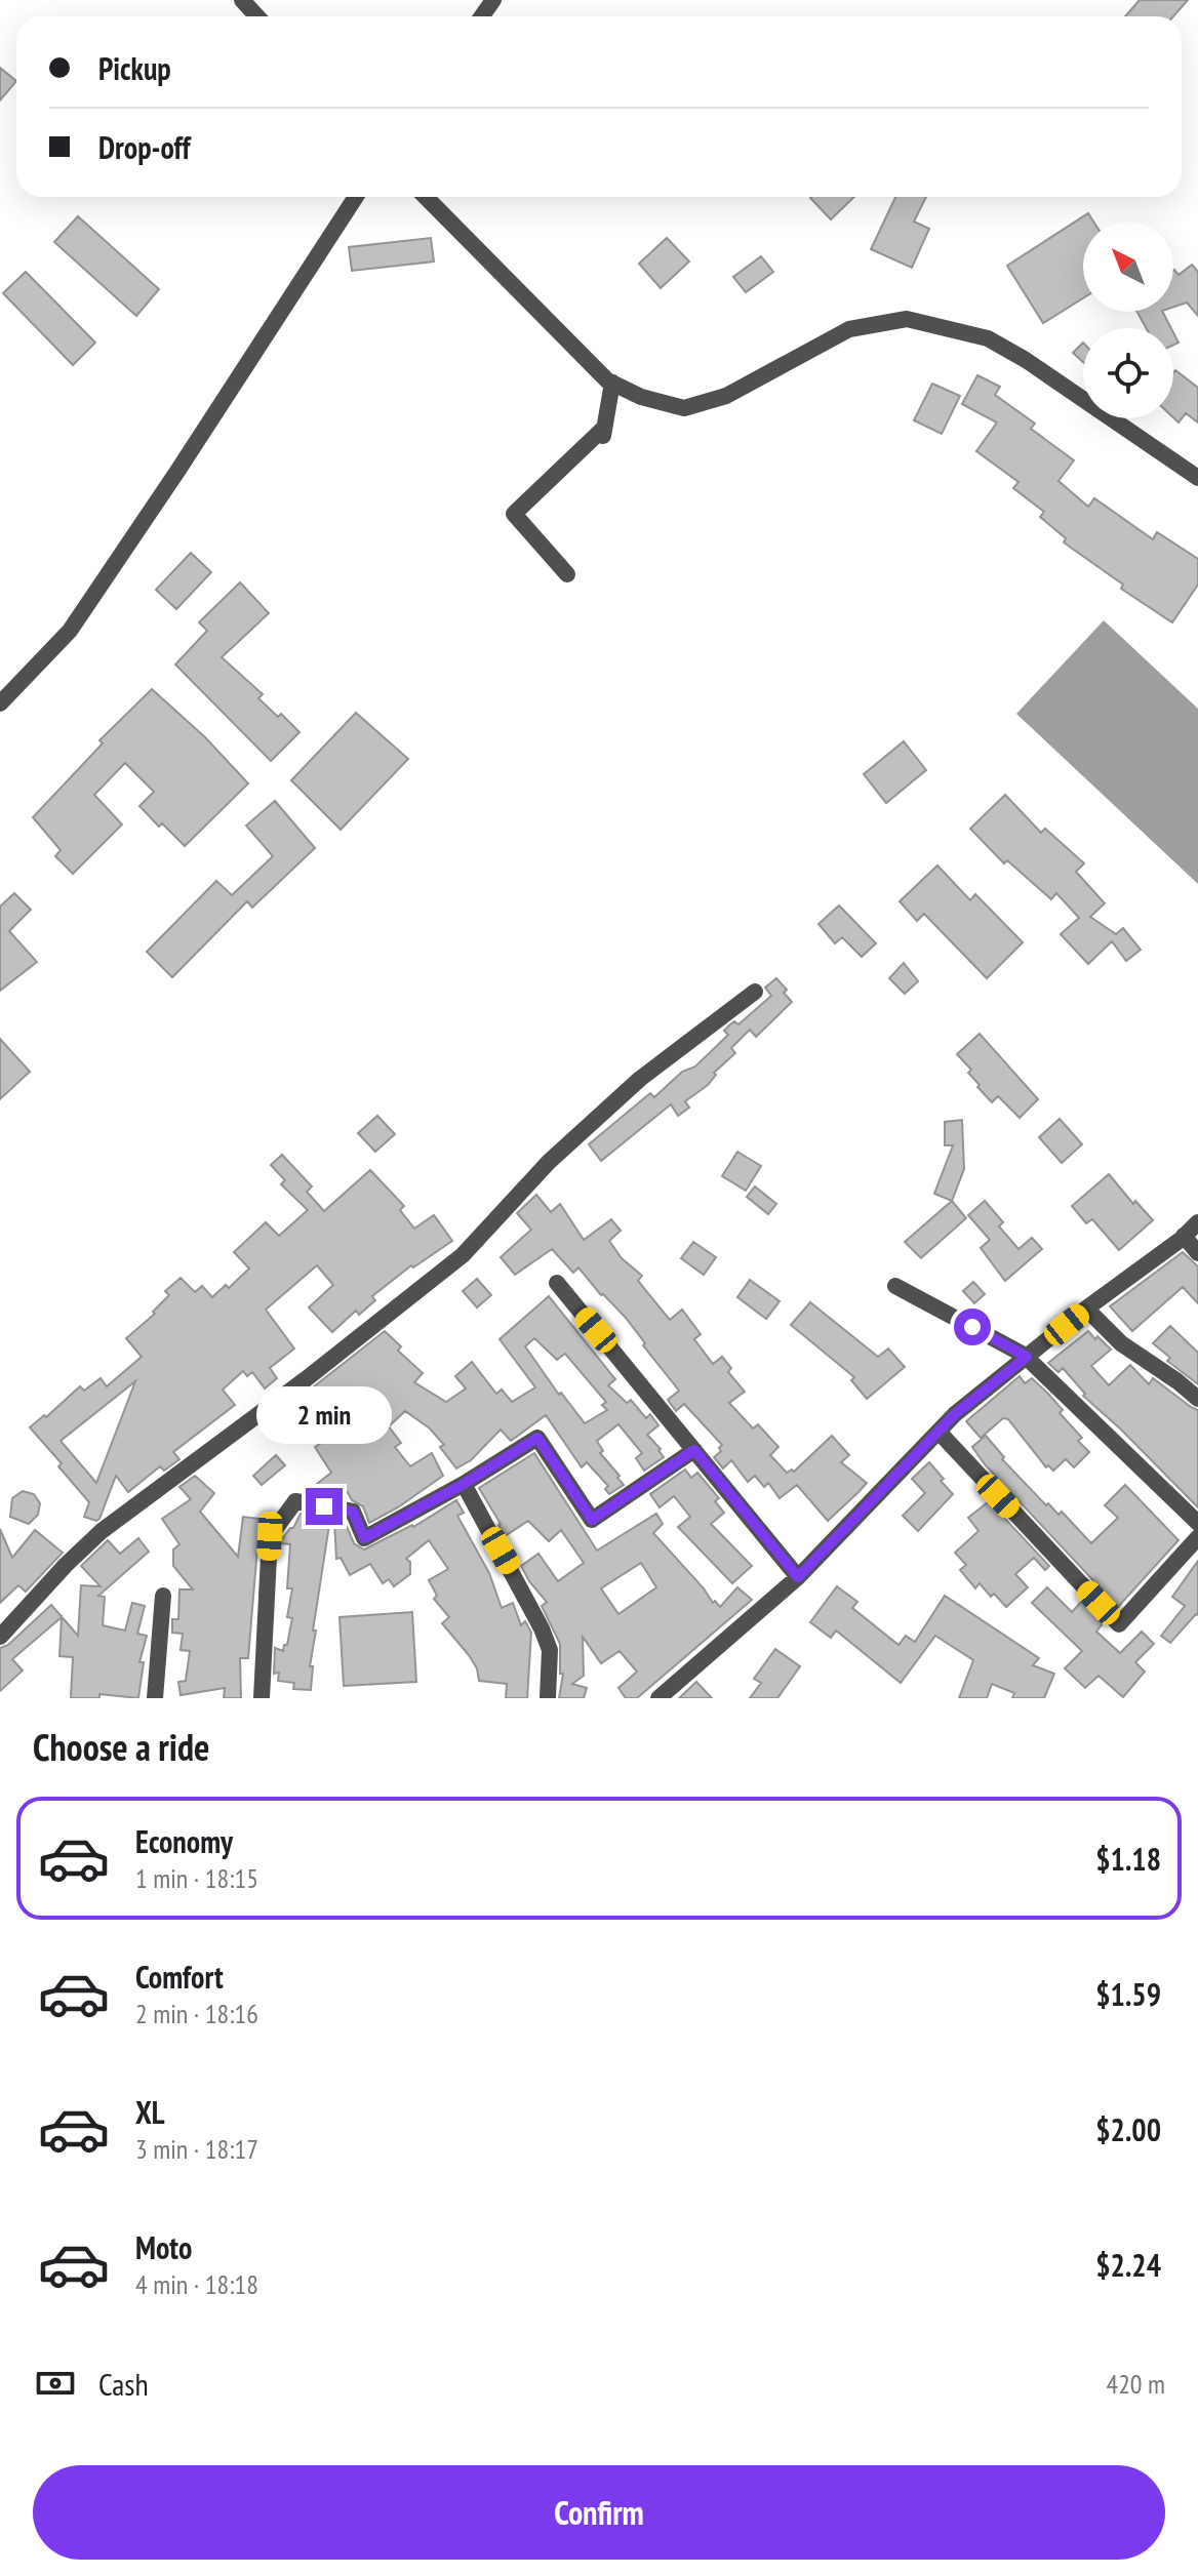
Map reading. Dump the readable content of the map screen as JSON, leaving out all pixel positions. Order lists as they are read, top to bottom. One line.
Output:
{"north":"top left","page":{"banner":["Pickup","Drop-off"],"bubble":"2 min","heading":"Choose a ride","list":[{"name":"Economy","note":"1 min · 18:15","value":"$1.18"},{"name":"Comfort","note":"2 min · 18:16","value":"$1.59"},{"name":"XL","note":"3 min · 18:17","value":"$2.00"},{"name":"Moto","note":"4 min · 18:18","value":"$2.24"}],"pay":["Cash","420 m"],"buttons":"Confirm"}}
